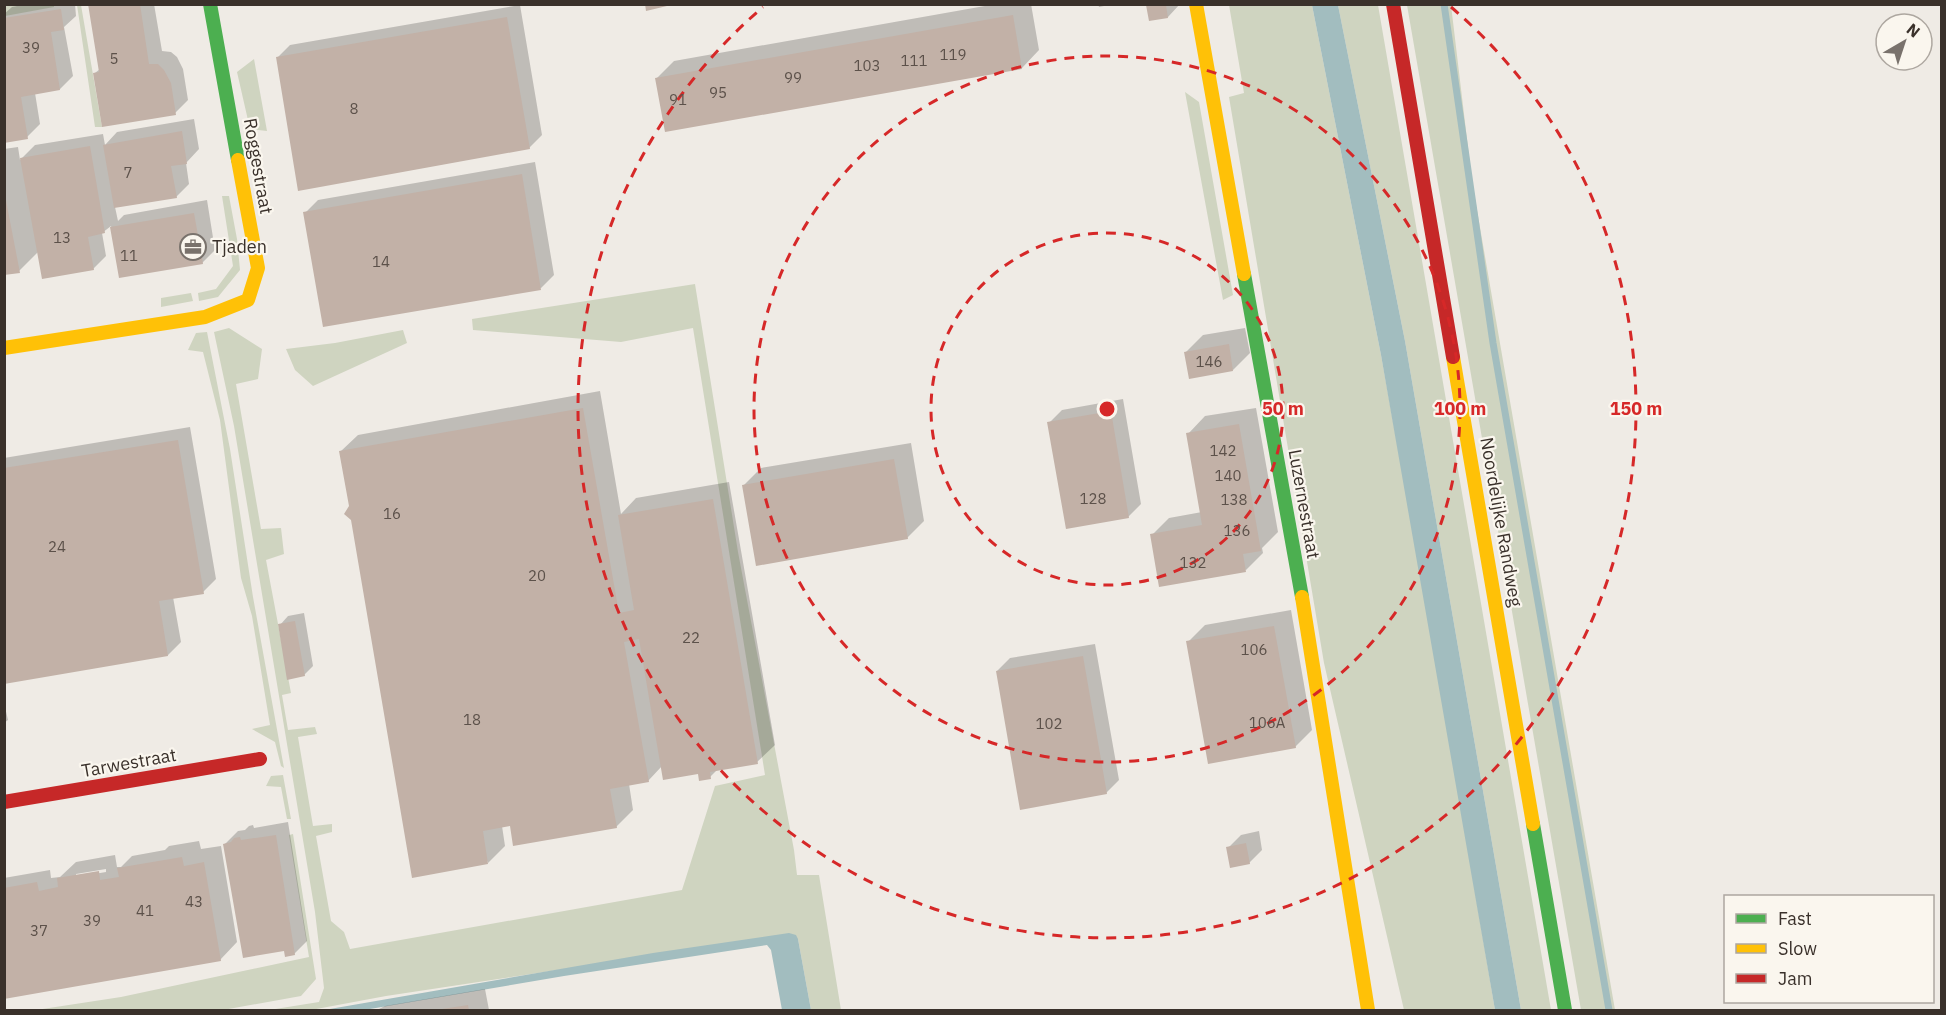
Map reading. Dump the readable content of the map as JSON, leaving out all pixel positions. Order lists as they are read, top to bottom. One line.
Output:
{"streets":{"street":["Roggestraat","Luzernestraat","Noordelijke Randweg","Tarwestraat"]},"places":{"office":["Tjaden"]},"house_numbers":["39","119","5","111","103","99","95","91","8","7","13","11","14","146","142","140","128","138","16","136","24","132","20","22","106","18","106A","102","43","41","39","37"],"legend":["Fast","Slow","Jam"],"north":"top right","rings":["50 m","100 m","150 m"]}
